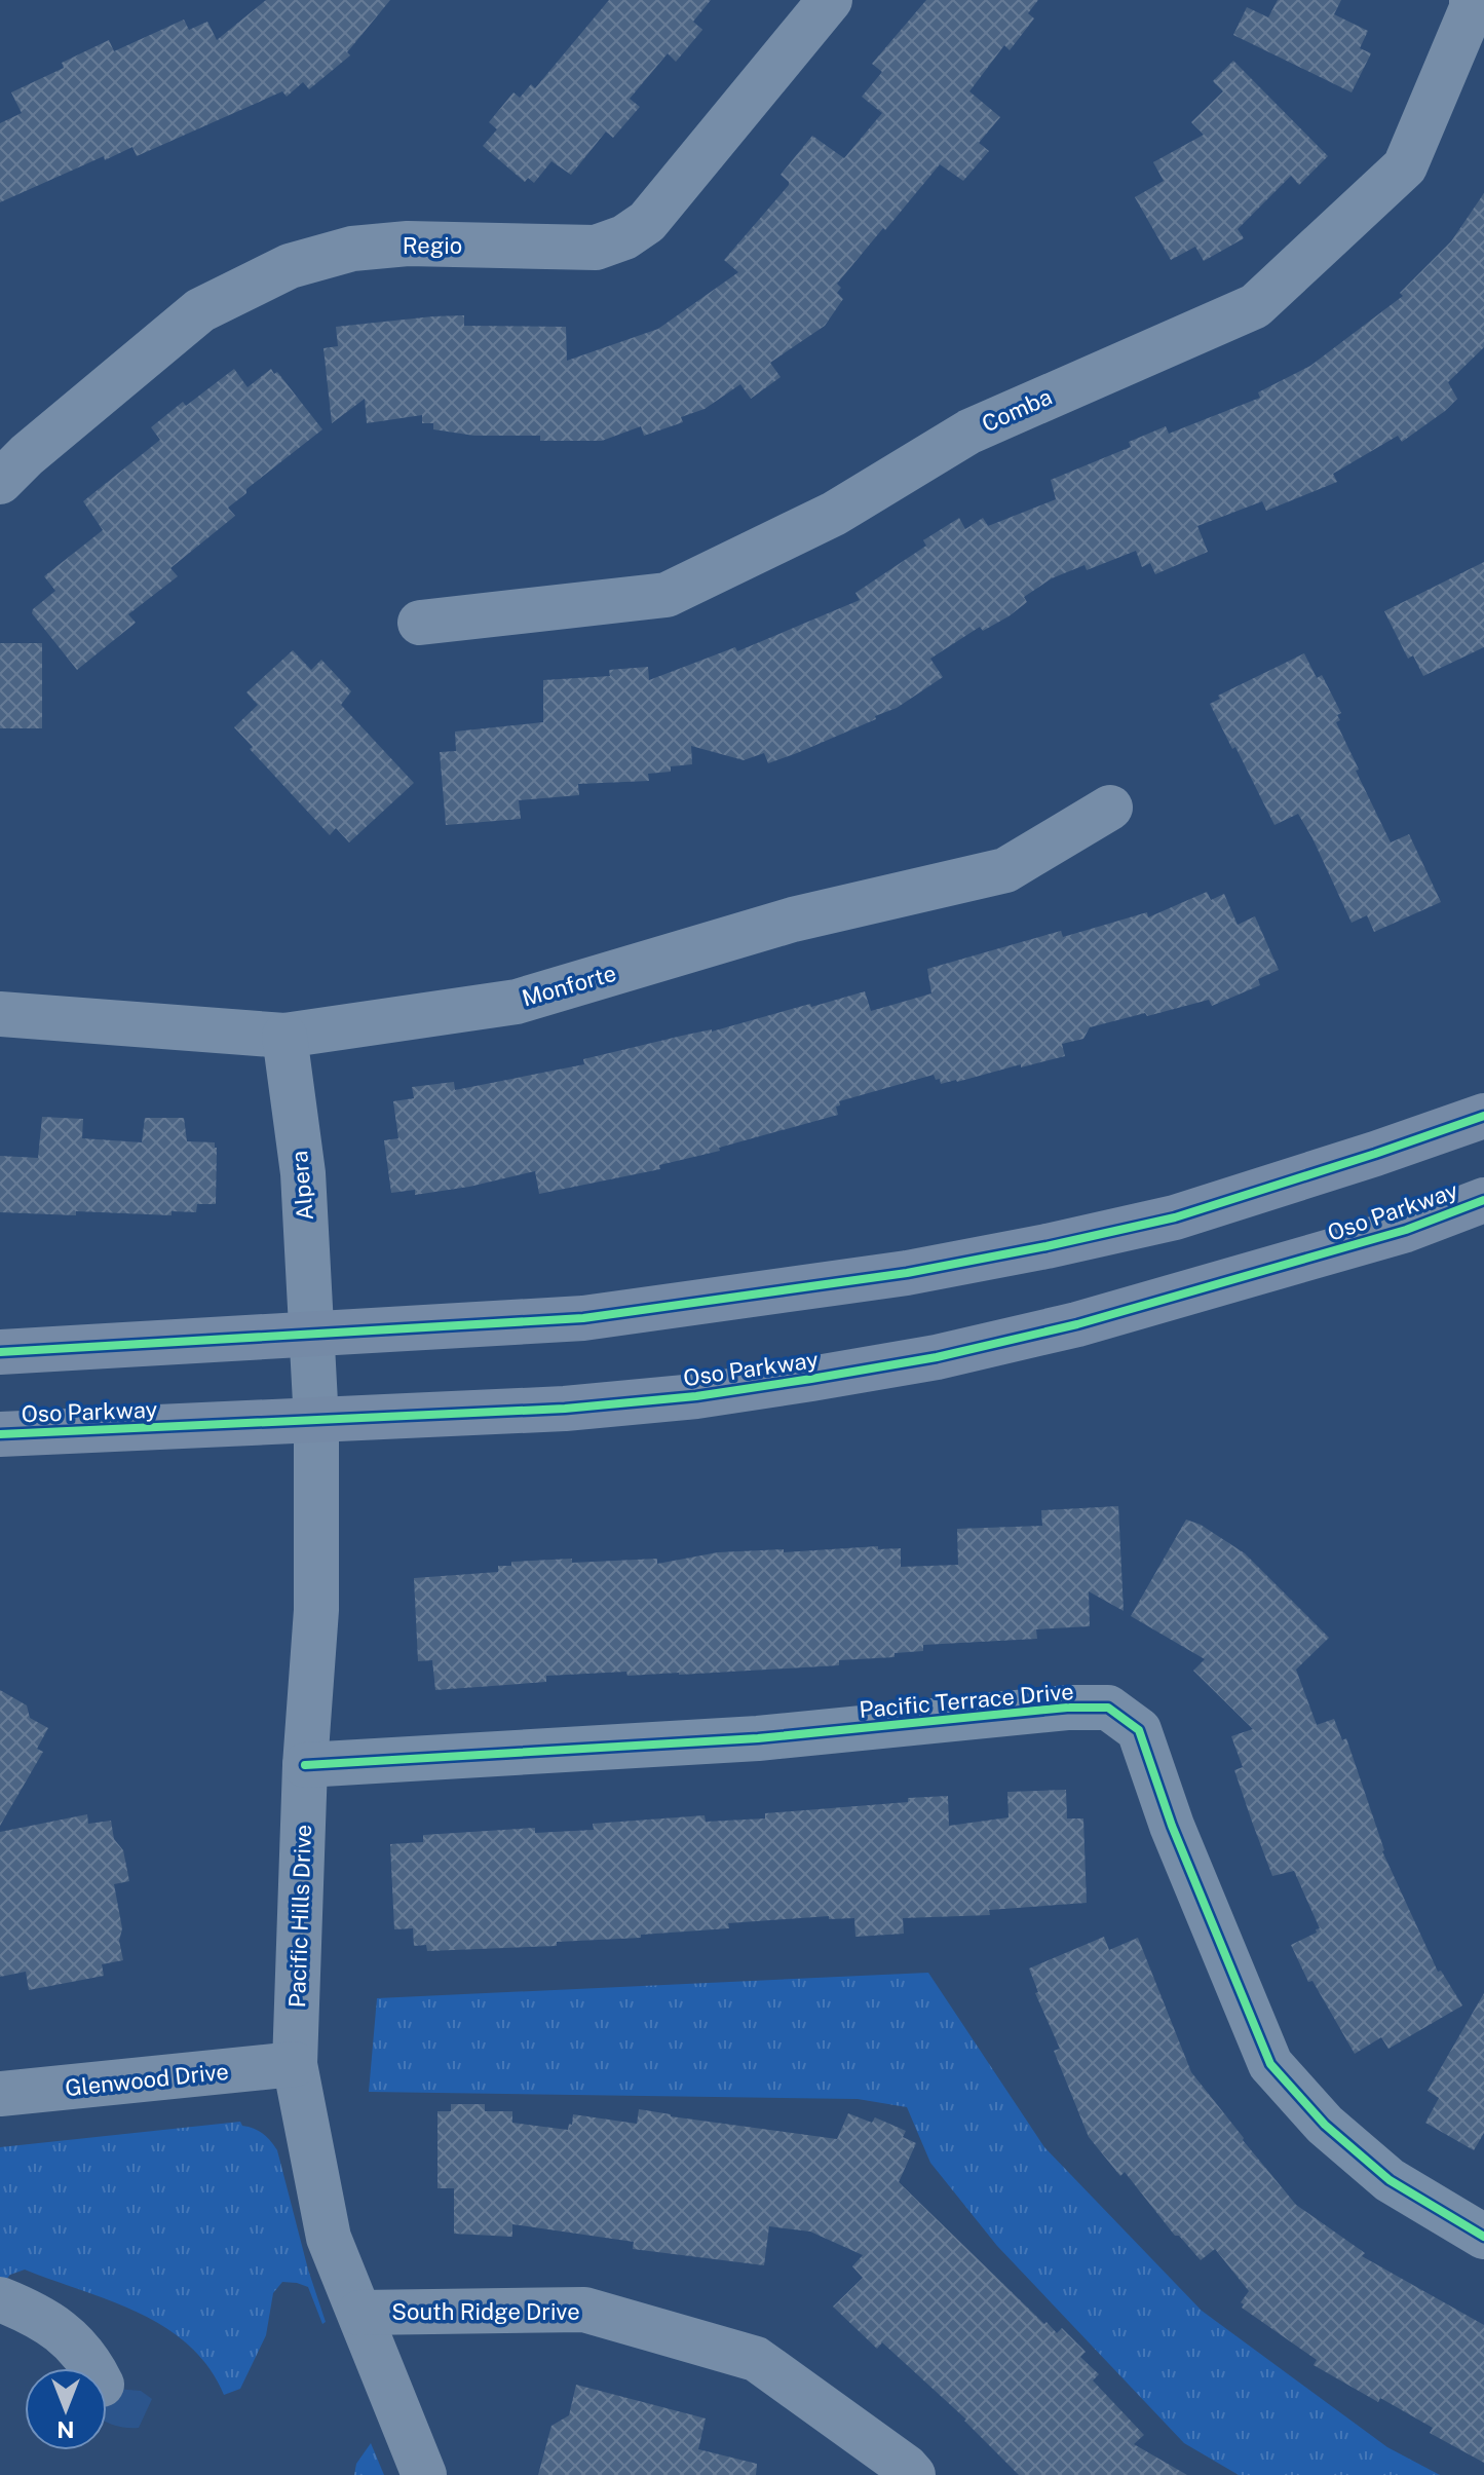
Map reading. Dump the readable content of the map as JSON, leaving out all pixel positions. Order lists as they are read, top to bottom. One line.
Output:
{"streets":{"main road":["Oso Parkway"],"street":["Regio","Comba","Monforte","Alpera","Pacific Terrace Drive","Pacific Hills Drive","Glenwood Drive","South Ridge Drive"]},"crossings":[["Monforte","Alpera"],["Alpera","Pacific Hills Drive"],["Oso Parkway","Pacific Hills Drive"],["Pacific Terrace Drive","Pacific Hills Drive"],["Pacific Hills Drive","Glenwood Drive"],["Pacific Hills Drive","South Ridge Drive"]],"north":"bottom"}
